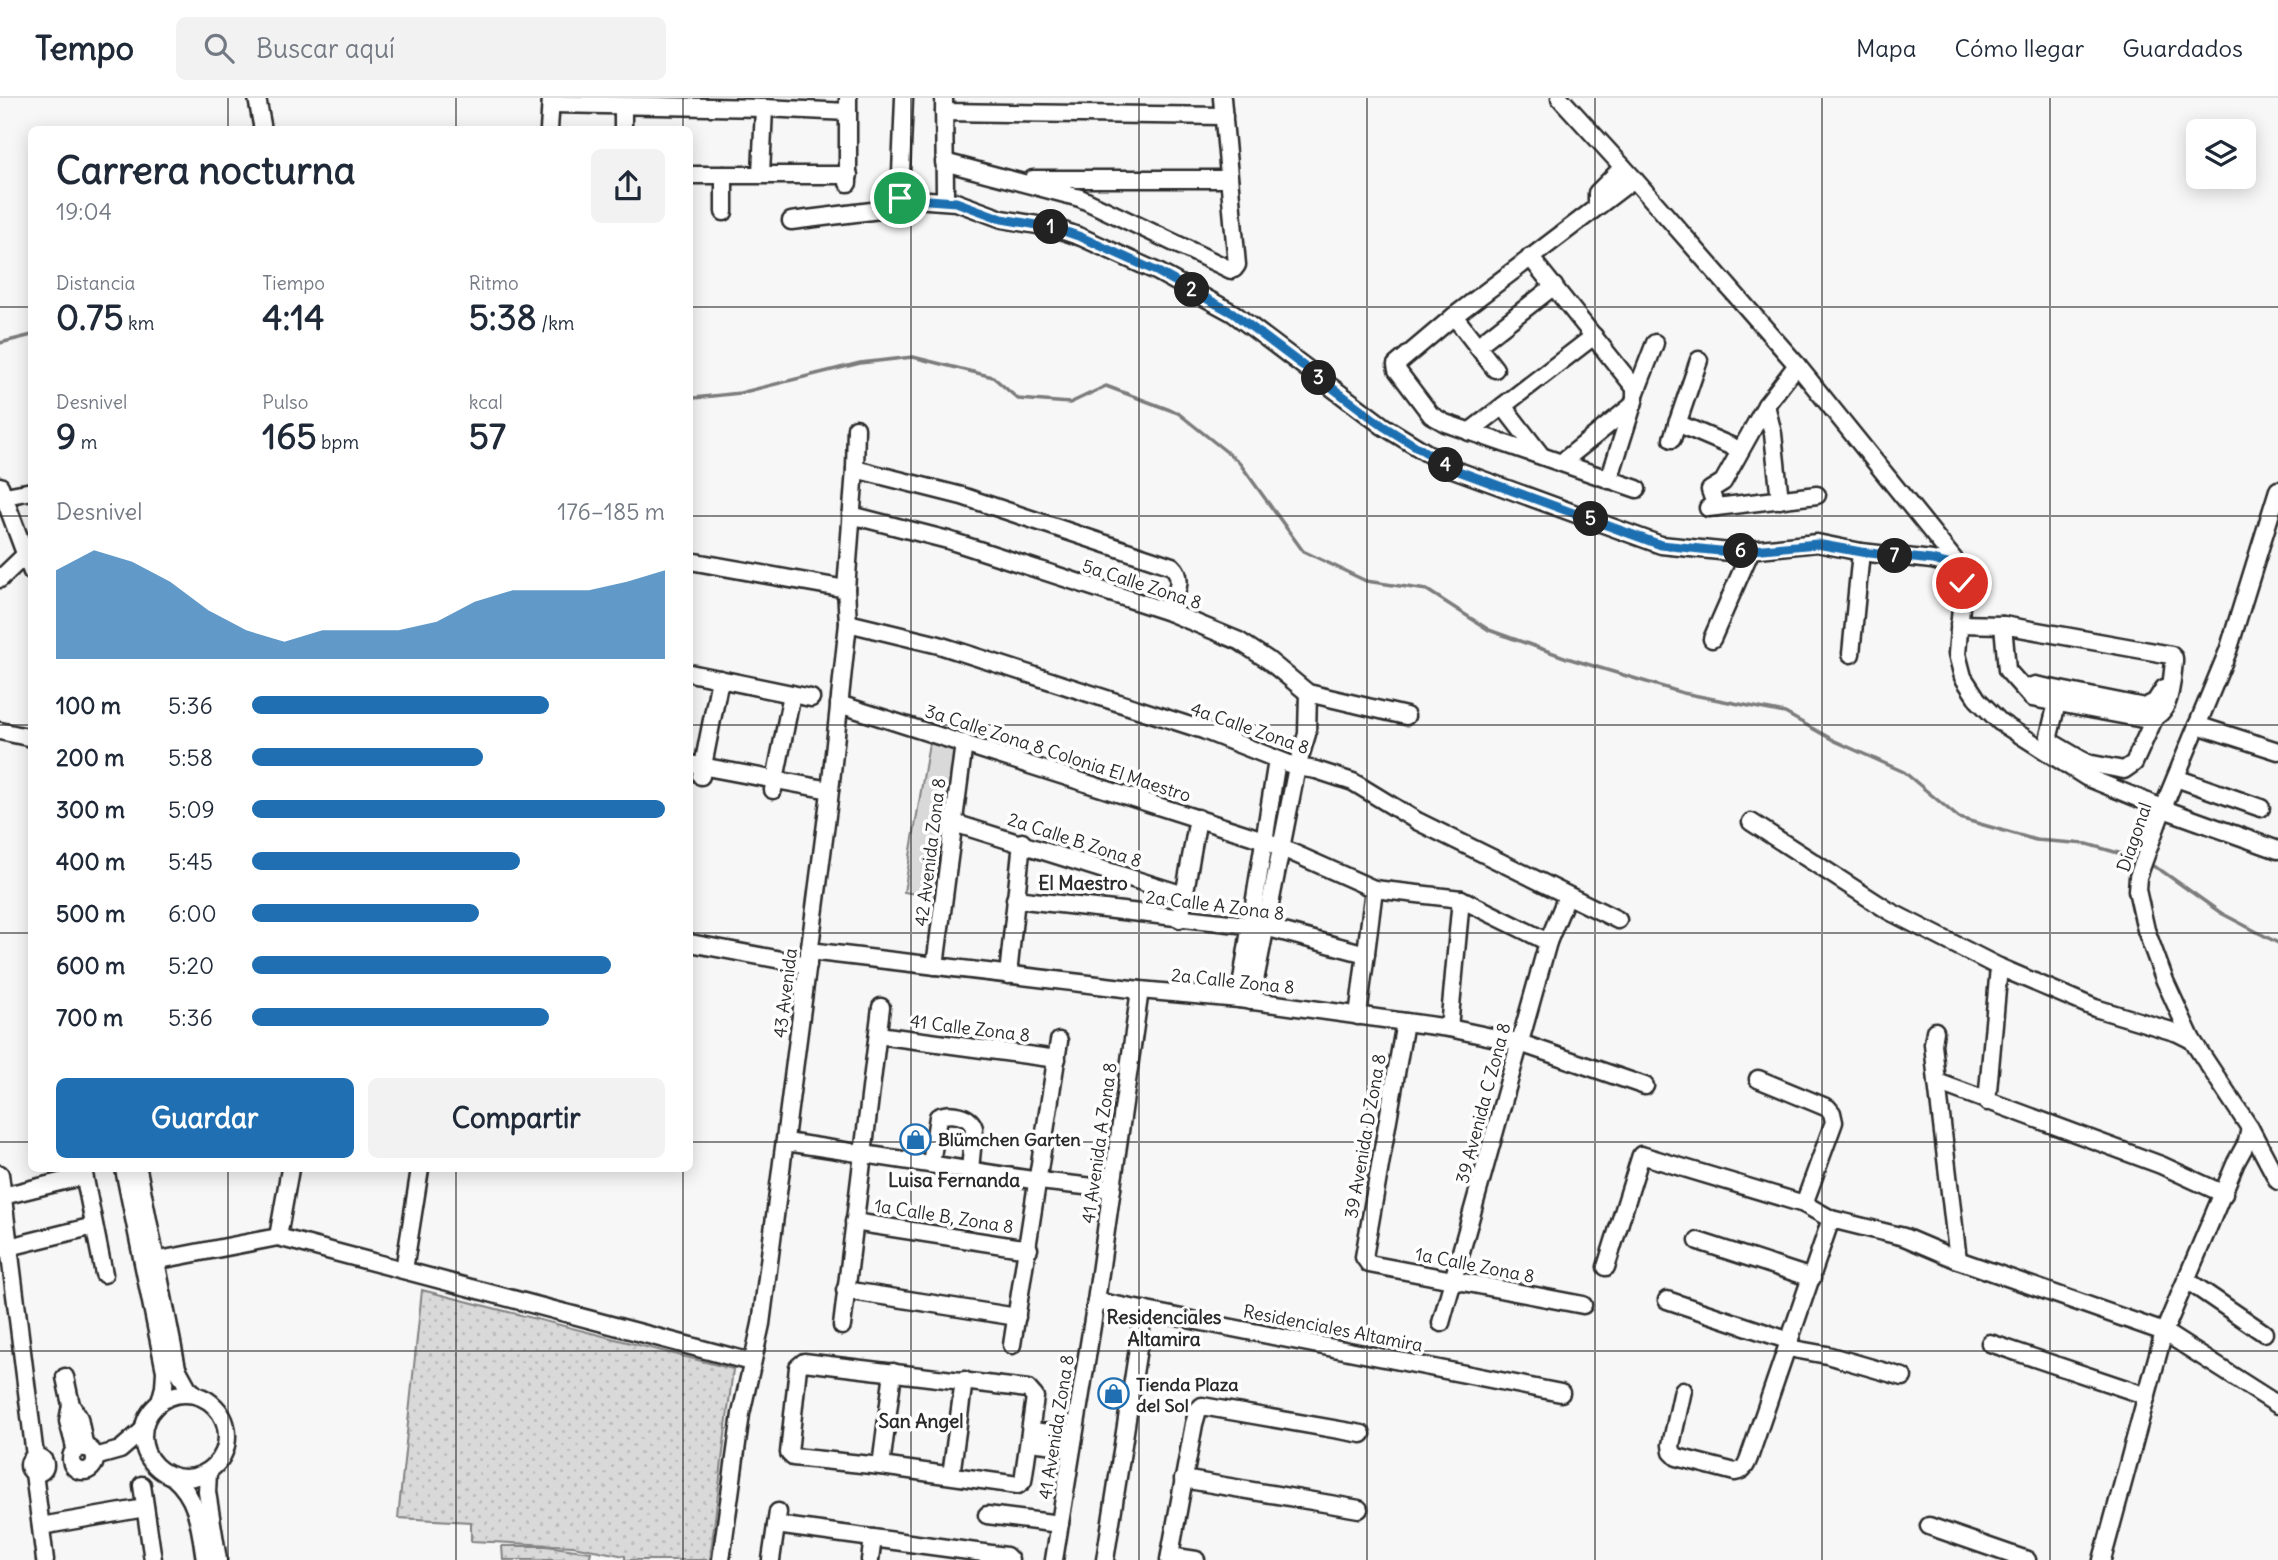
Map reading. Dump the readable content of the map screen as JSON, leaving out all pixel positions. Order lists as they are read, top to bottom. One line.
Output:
{"streets":{"street":["5a Calle Zona 8","4a Calle Zona 8","3a Calle Zona 8 Colonia El Maestro","Diagonal","2a Calle B Zona 8","42 Avenida Zona 8","2a Calle A Zona 8","2a Calle Zona 8","43 Avenida","41 Calle Zona 8","39 Avenida C Zona 8","39 Avenida D Zona 8","41 Avenida A Zona 8","1a Calle B, Zona 8","1a Calle Zona 8","Residenciales Altamira","41 Avenida Zona 8"]},"crossings":[["5a Calle Zona 8","43 Avenida"],["4a Calle Zona 8","43 Avenida"],["4a Calle Zona 8","39 Avenida C Zona 8"],["3a Calle Zona 8 Colonia El Maestro","42 Avenida Zona 8"],["3a Calle Zona 8 Colonia El Maestro","43 Avenida"],["3a Calle Zona 8 Colonia El Maestro","39 Avenida C Zona 8"],["2a Calle B Zona 8","42 Avenida Zona 8"],["42 Avenida Zona 8","2a Calle Zona 8"],["2a Calle Zona 8","43 Avenida"],["2a Calle Zona 8","39 Avenida C Zona 8"],["2a Calle Zona 8","39 Avenida D Zona 8"],["2a Calle Zona 8","41 Avenida A Zona 8"],["39 Avenida C Zona 8","1a Calle Zona 8"],["39 Avenida D Zona 8","1a Calle Zona 8"],["41 Avenida A Zona 8","Residenciales Altamira"],["41 Avenida A Zona 8","41 Avenida Zona 8"],["Residenciales Altamira","41 Avenida Zona 8"]],"districts":["El Maestro","Luisa Fernanda","Residenciales Altamira","San Angel"],"places":{"shop":["Blümchen Garten","Tienda Plaza del Sol"]},"page":{"header":"Tempo","search":"Buscar aquí","nav":["Mapa","Cómo llegar","Guardados"],"heading":["Carrera nocturna","19:04"],"pins":["1","2","3","4","5","6","7"],"stats":[["Distancia","0.75 km"],["Tiempo","4:14"],["Ritmo","5:38 /km"],["Desnivel","9 m"],["Pulso","165 bpm"],["kcal","57"]],"chart":["Desnivel","176–185 m"],"list":[{"name":"100 m","note":"5:36"},{"name":"200 m","note":"5:58"},{"name":"300 m","note":"5:09"},{"name":"400 m","note":"5:45"},{"name":"500 m","note":"6:00"},{"name":"600 m","note":"5:20"},{"name":"700 m","note":"5:36"}],"buttons":["Guardar","Compartir"]}}
